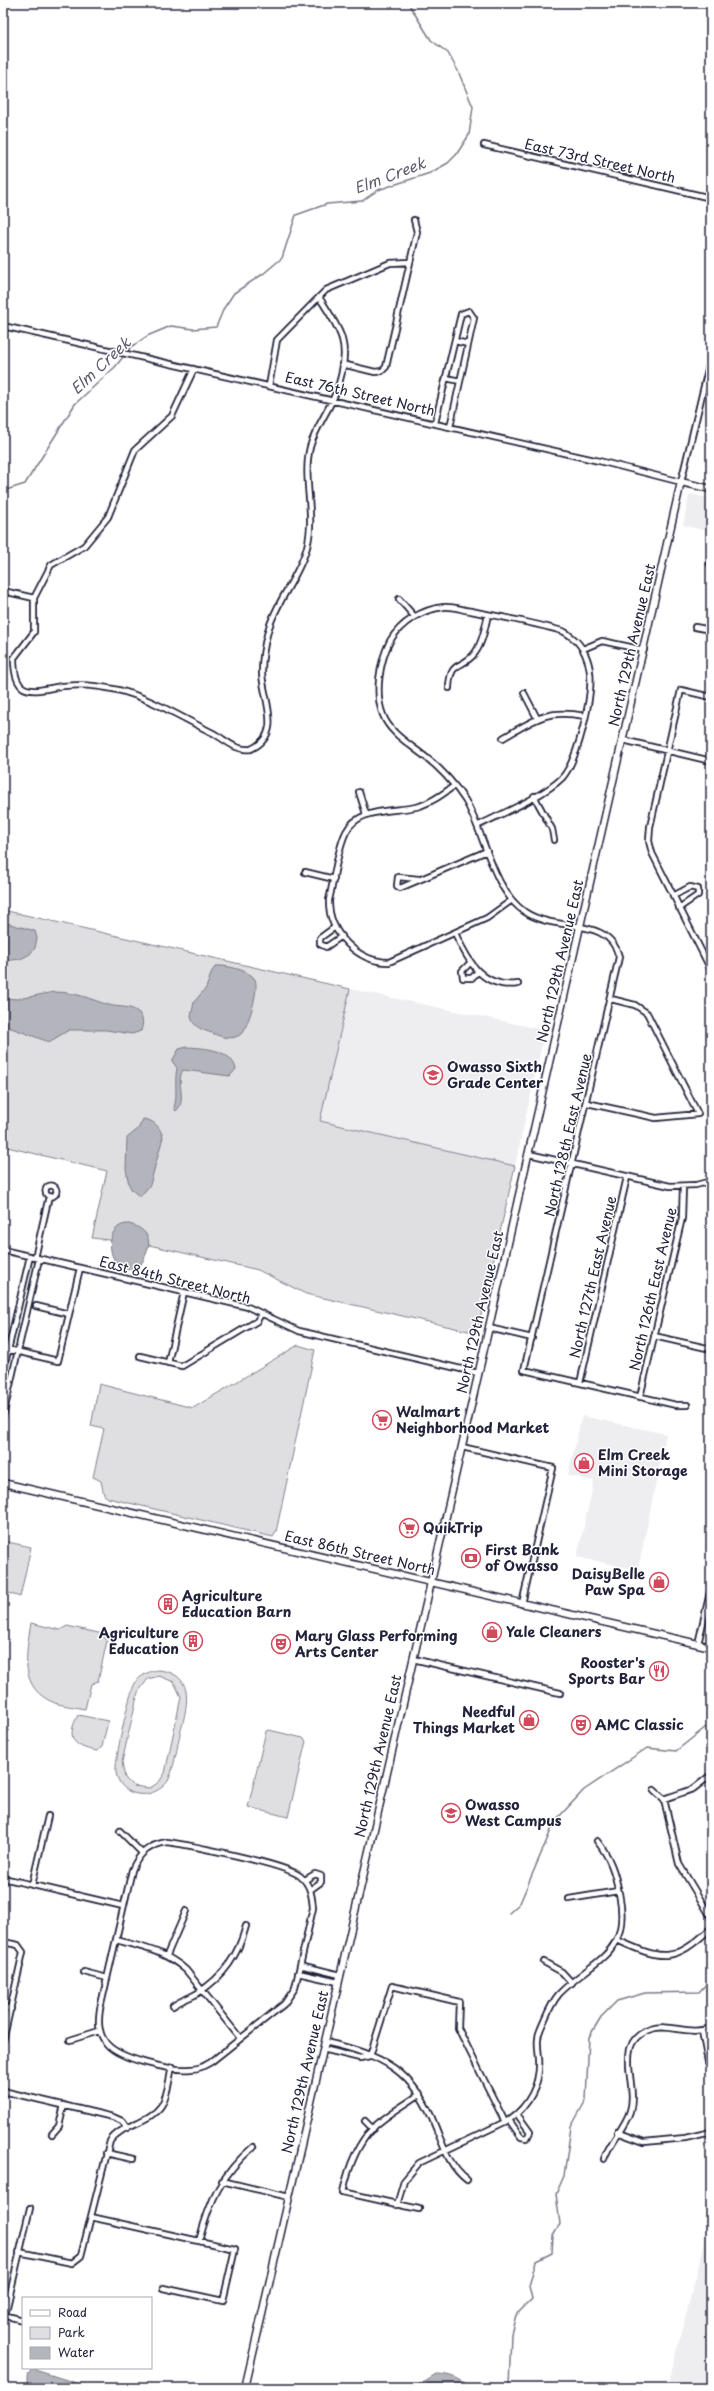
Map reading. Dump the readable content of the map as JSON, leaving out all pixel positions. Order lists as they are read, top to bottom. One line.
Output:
{"streets":{"main road":["East 76th Street North","North 129th Avenue East","East 86th Street North"],"street":["East 73rd Street North","North 128th East Avenue","North 127th East Avenue","East 84th Street North","North 126th East Avenue"]},"crossings":[["East 76th Street North","North 129th Avenue East"],["North 129th Avenue East","North 128th East Avenue"],["North 129th Avenue East","East 84th Street North"],["North 129th Avenue East","East 86th Street North"],["North 128th East Avenue","North 127th East Avenue"]],"water":["Elm Creek"],"places":{"school or university":["Owasso Sixth Grade Center","Owasso West Campus"],"supermarket":["Walmart Neighborhood Market","QuikTrip"],"shop":["Elm Creek Mini Storage","DaisyBelle Paw Spa","Yale Cleaners","Needful Things Market"],"bank":["First Bank of Owasso"],"building":["Agriculture Education Barn","Agriculture Education"],"theatre":["Mary Glass Performing Arts Center","AMC Classic"],"restaurant":["Rooster's Sports Bar"]},"legend":["Road","Park","Water"]}
